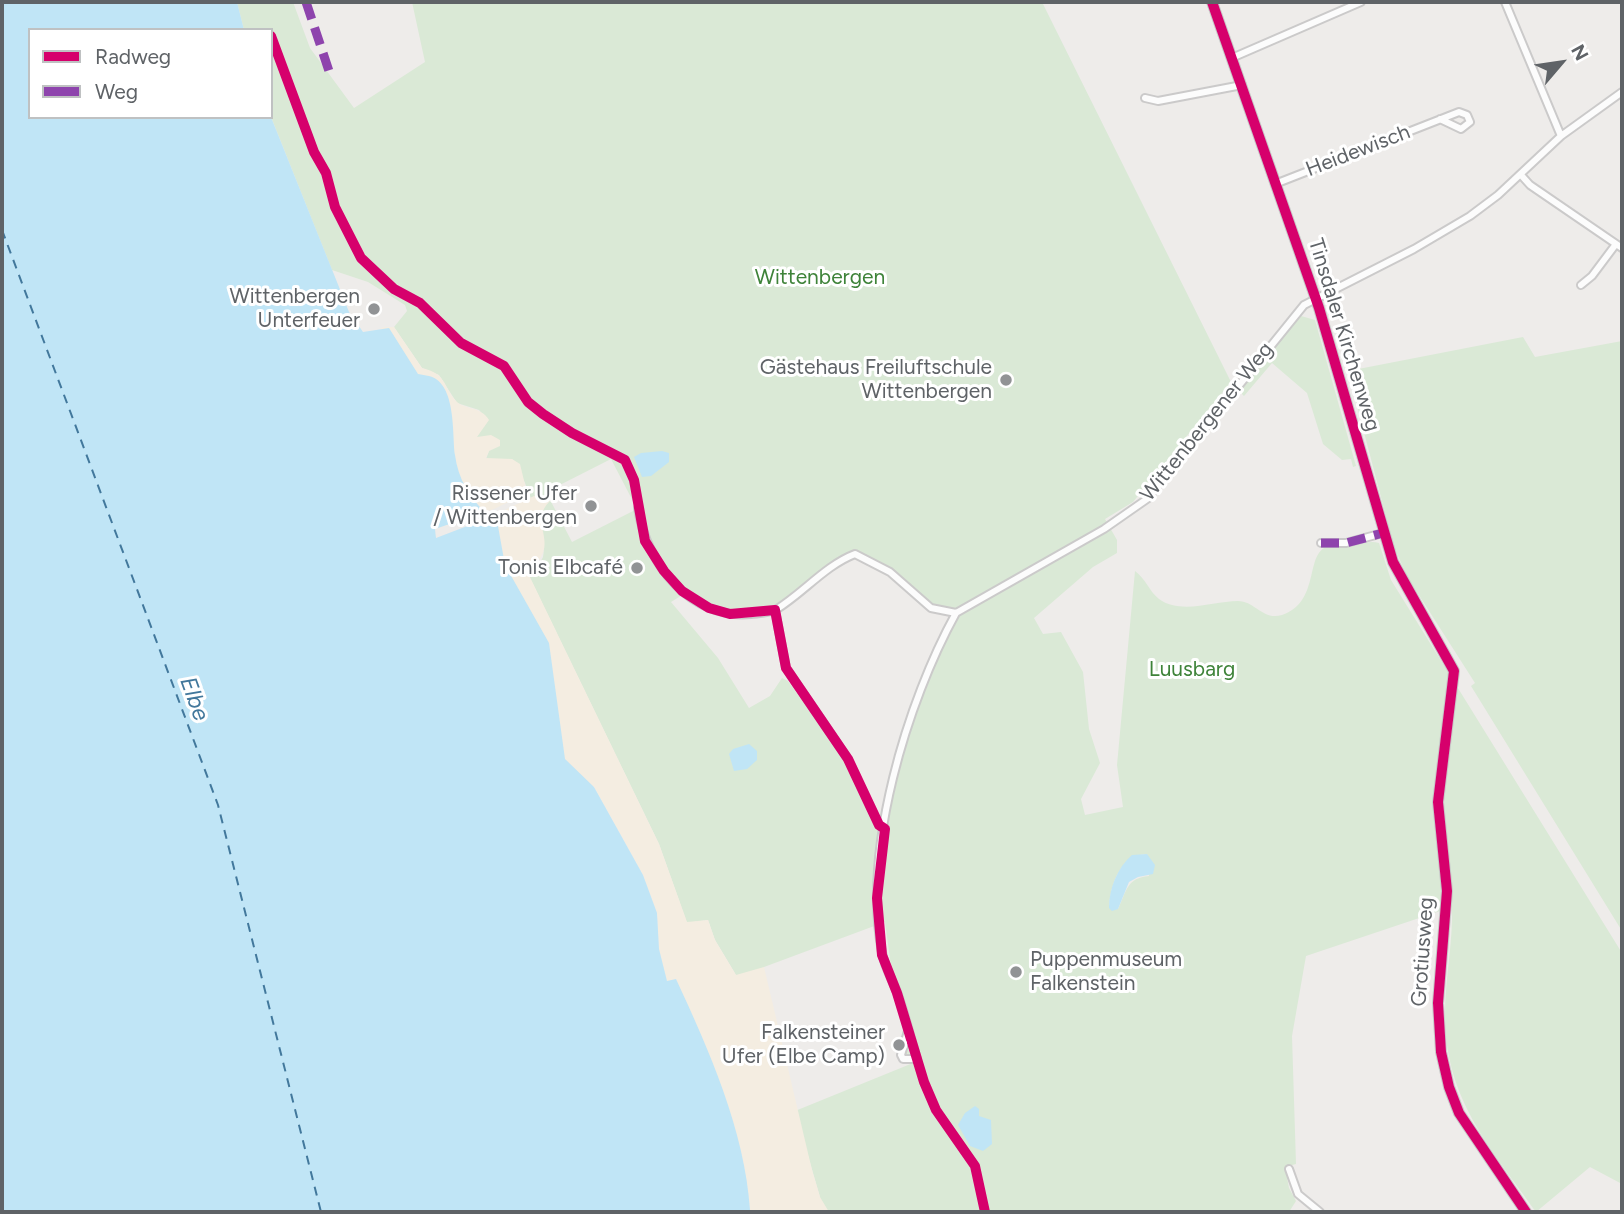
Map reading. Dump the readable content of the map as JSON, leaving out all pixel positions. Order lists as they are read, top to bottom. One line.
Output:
{"streets":{"street":["Heidewisch","Tinsdaler Kirchenweg","Wittenbergener Weg","Grotiusweg"]},"crossings":[["Heidewisch","Tinsdaler Kirchenweg"],["Tinsdaler Kirchenweg","Wittenbergener Weg"],["Tinsdaler Kirchenweg","Grotiusweg"]],"water":["Elbe"],"parks":["Wittenbergen","Luusbarg"],"places":["Wittenbergen Unterfeuer","Gästehaus Freiluftschule Wittenbergen","Rissener Ufer / Wittenbergen","Tonis Elbcafé","Puppenmuseum Falkenstein","Falkensteiner Ufer (Elbe Camp)"],"legend":["Radweg","Weg"],"north":"top right"}
